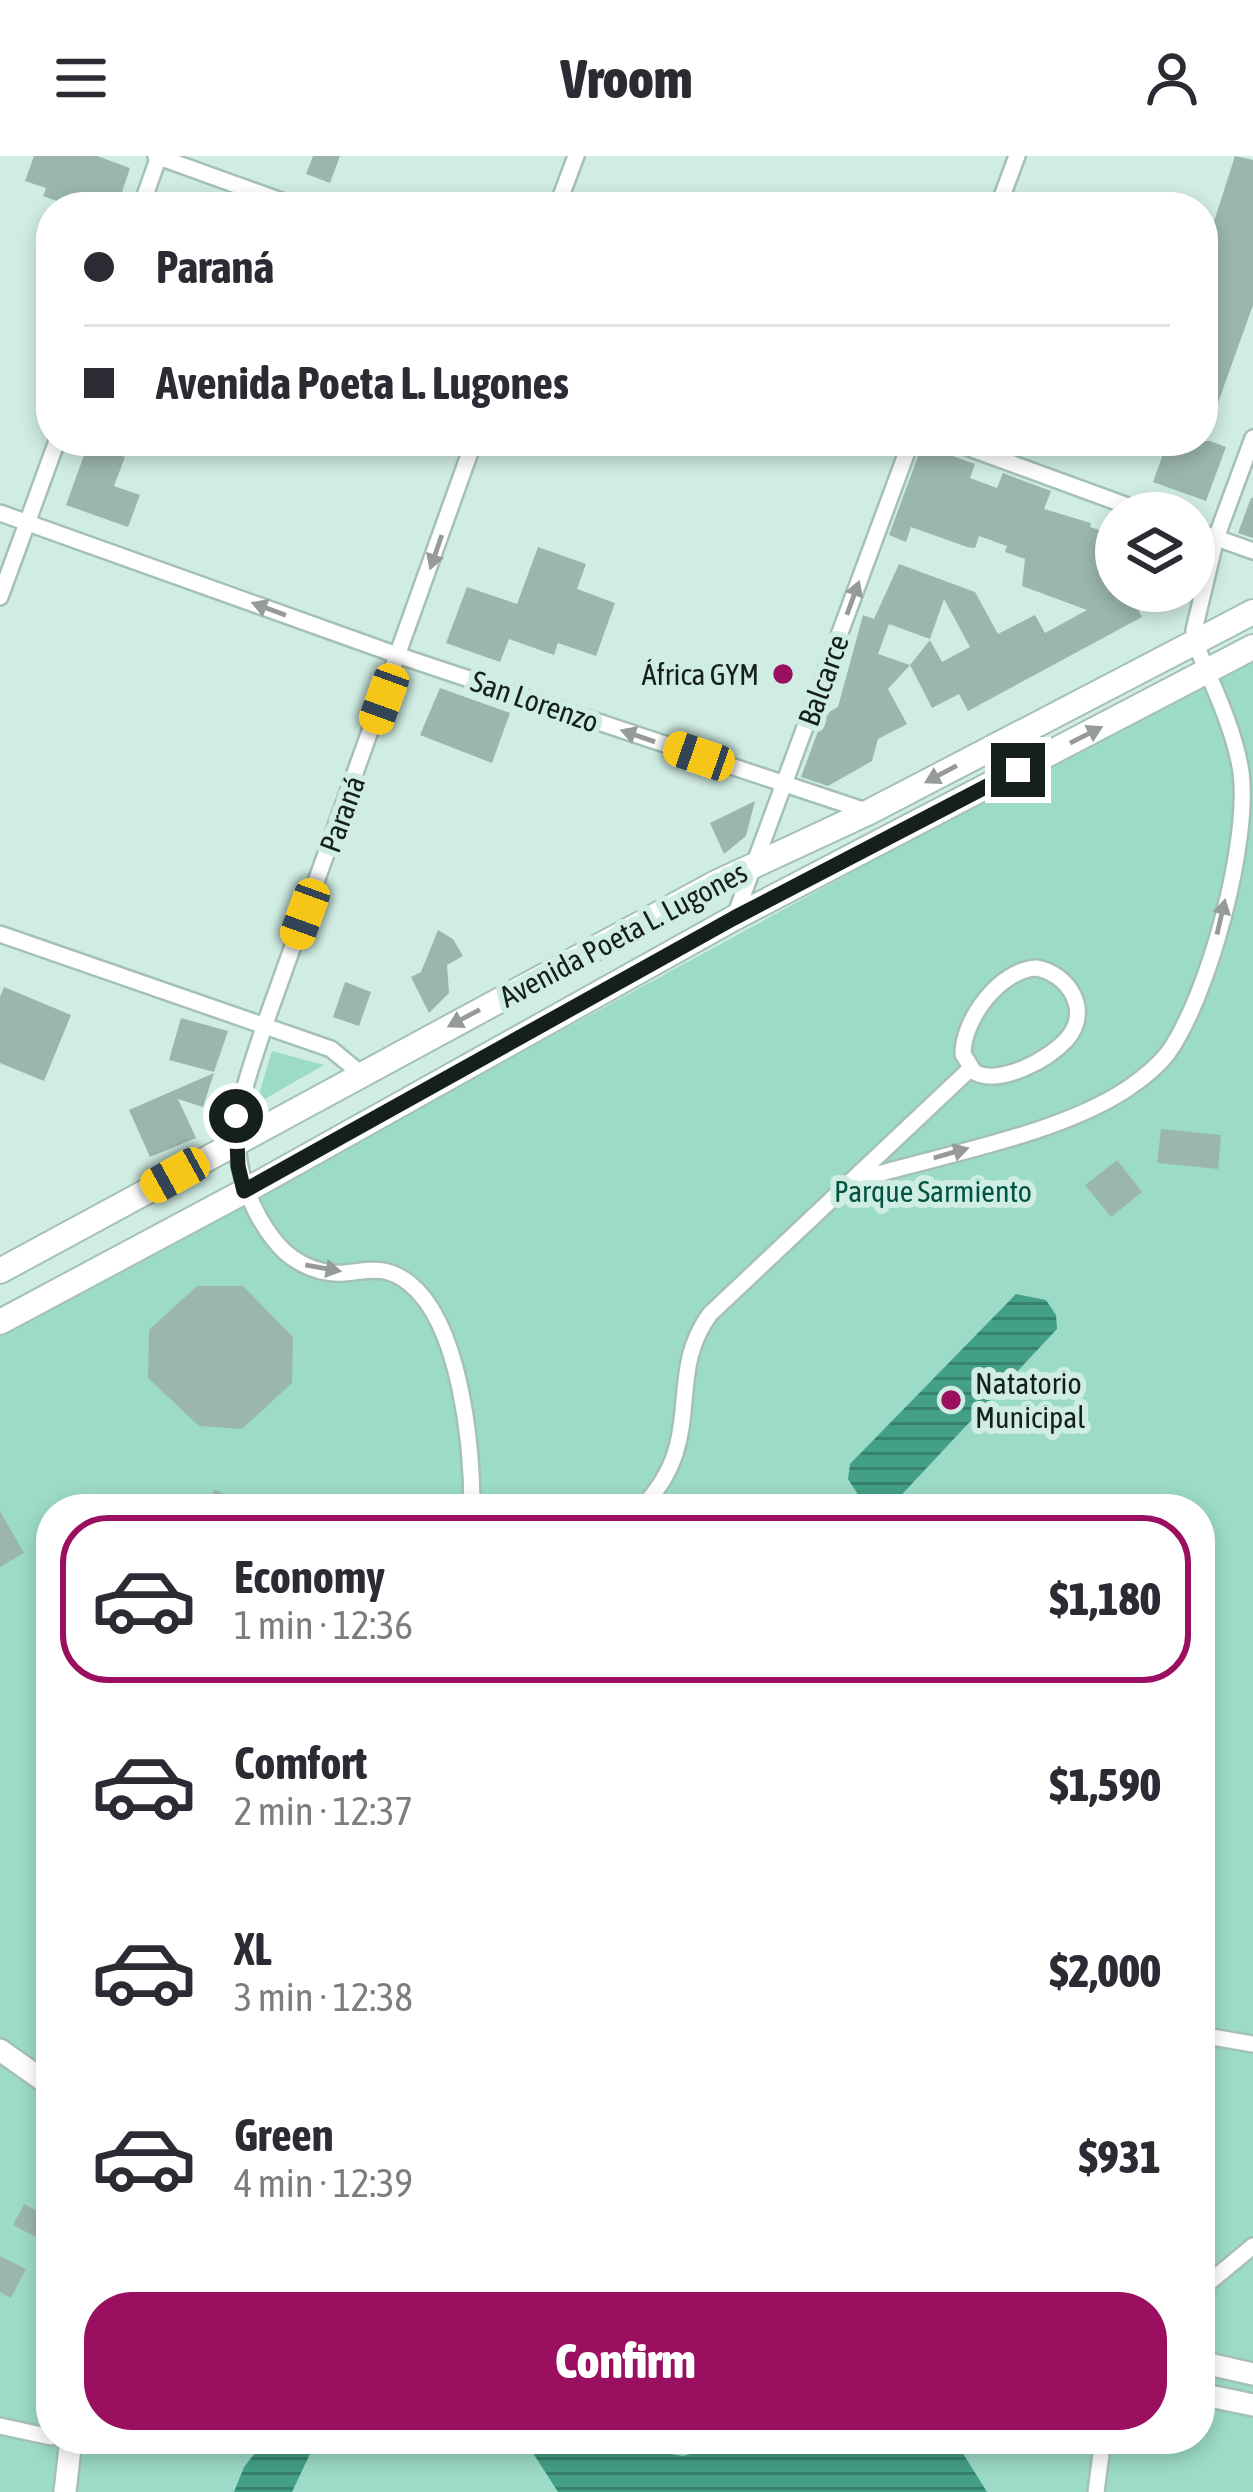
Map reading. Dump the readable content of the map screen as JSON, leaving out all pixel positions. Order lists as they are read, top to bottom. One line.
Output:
{"streets":{"main road":["Avenida Poeta L. Lugones"],"street":["Balcarce","San Lorenzo","Paraná"]},"crossings":[["Balcarce","San Lorenzo"],["Balcarce","Avenida Poeta L. Lugones"],["San Lorenzo","Paraná"],["San Lorenzo","Avenida Poeta L. Lugones"],["Paraná","Avenida Poeta L. Lugones"]],"one_way":["Balcarce","San Lorenzo"],"parks":["Parque Sarmiento"],"places":["África GYM","Natatorio Municipal"],"page":{"header":"Vroom","banner":["Paraná","Avenida Poeta L. Lugones"],"list":[{"name":"Economy","note":"1 min · 12:36","value":"$1,180"},{"name":"Comfort","note":"2 min · 12:37","value":"$1,590"},{"name":"XL","note":"3 min · 12:38","value":"$2,000"},{"name":"Green","note":"4 min · 12:39","value":"$931"}],"buttons":"Confirm"}}
